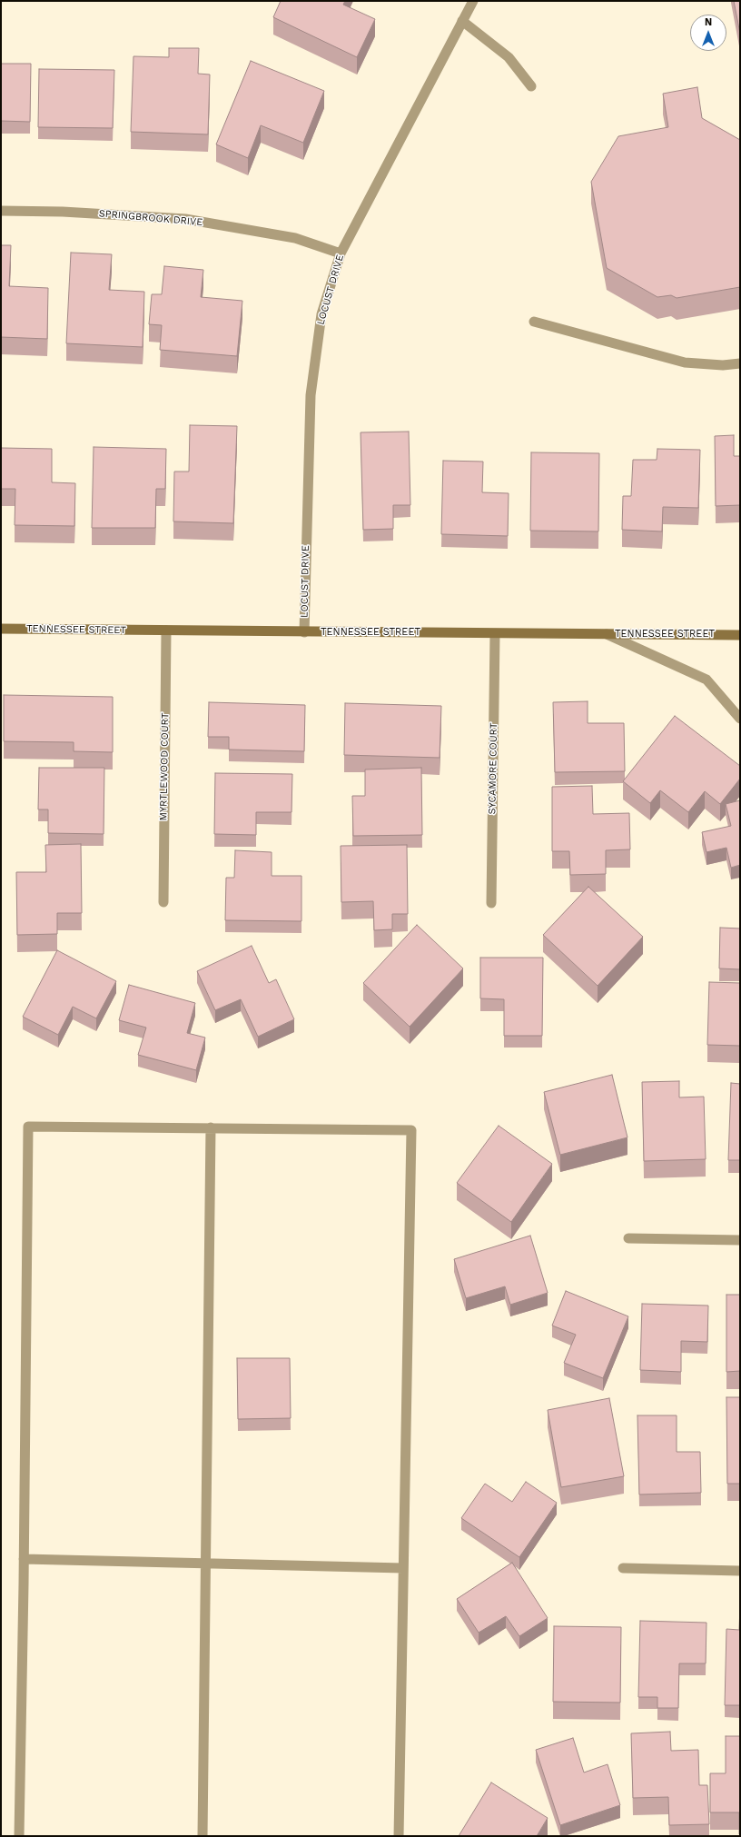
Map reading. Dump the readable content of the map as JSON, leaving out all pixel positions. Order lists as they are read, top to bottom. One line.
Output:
{"streets":{"main road":["TENNESSEE STREET"],"street":["SPRINGBROOK DRIVE","LOCUST DRIVE","MYRTLEWOOD COURT","SYCAMORE COURT"]},"crossings":[["SPRINGBROOK DRIVE","LOCUST DRIVE"],["LOCUST DRIVE","TENNESSEE STREET"],["TENNESSEE STREET","MYRTLEWOOD COURT"],["TENNESSEE STREET","SYCAMORE COURT"]],"north":"top"}
